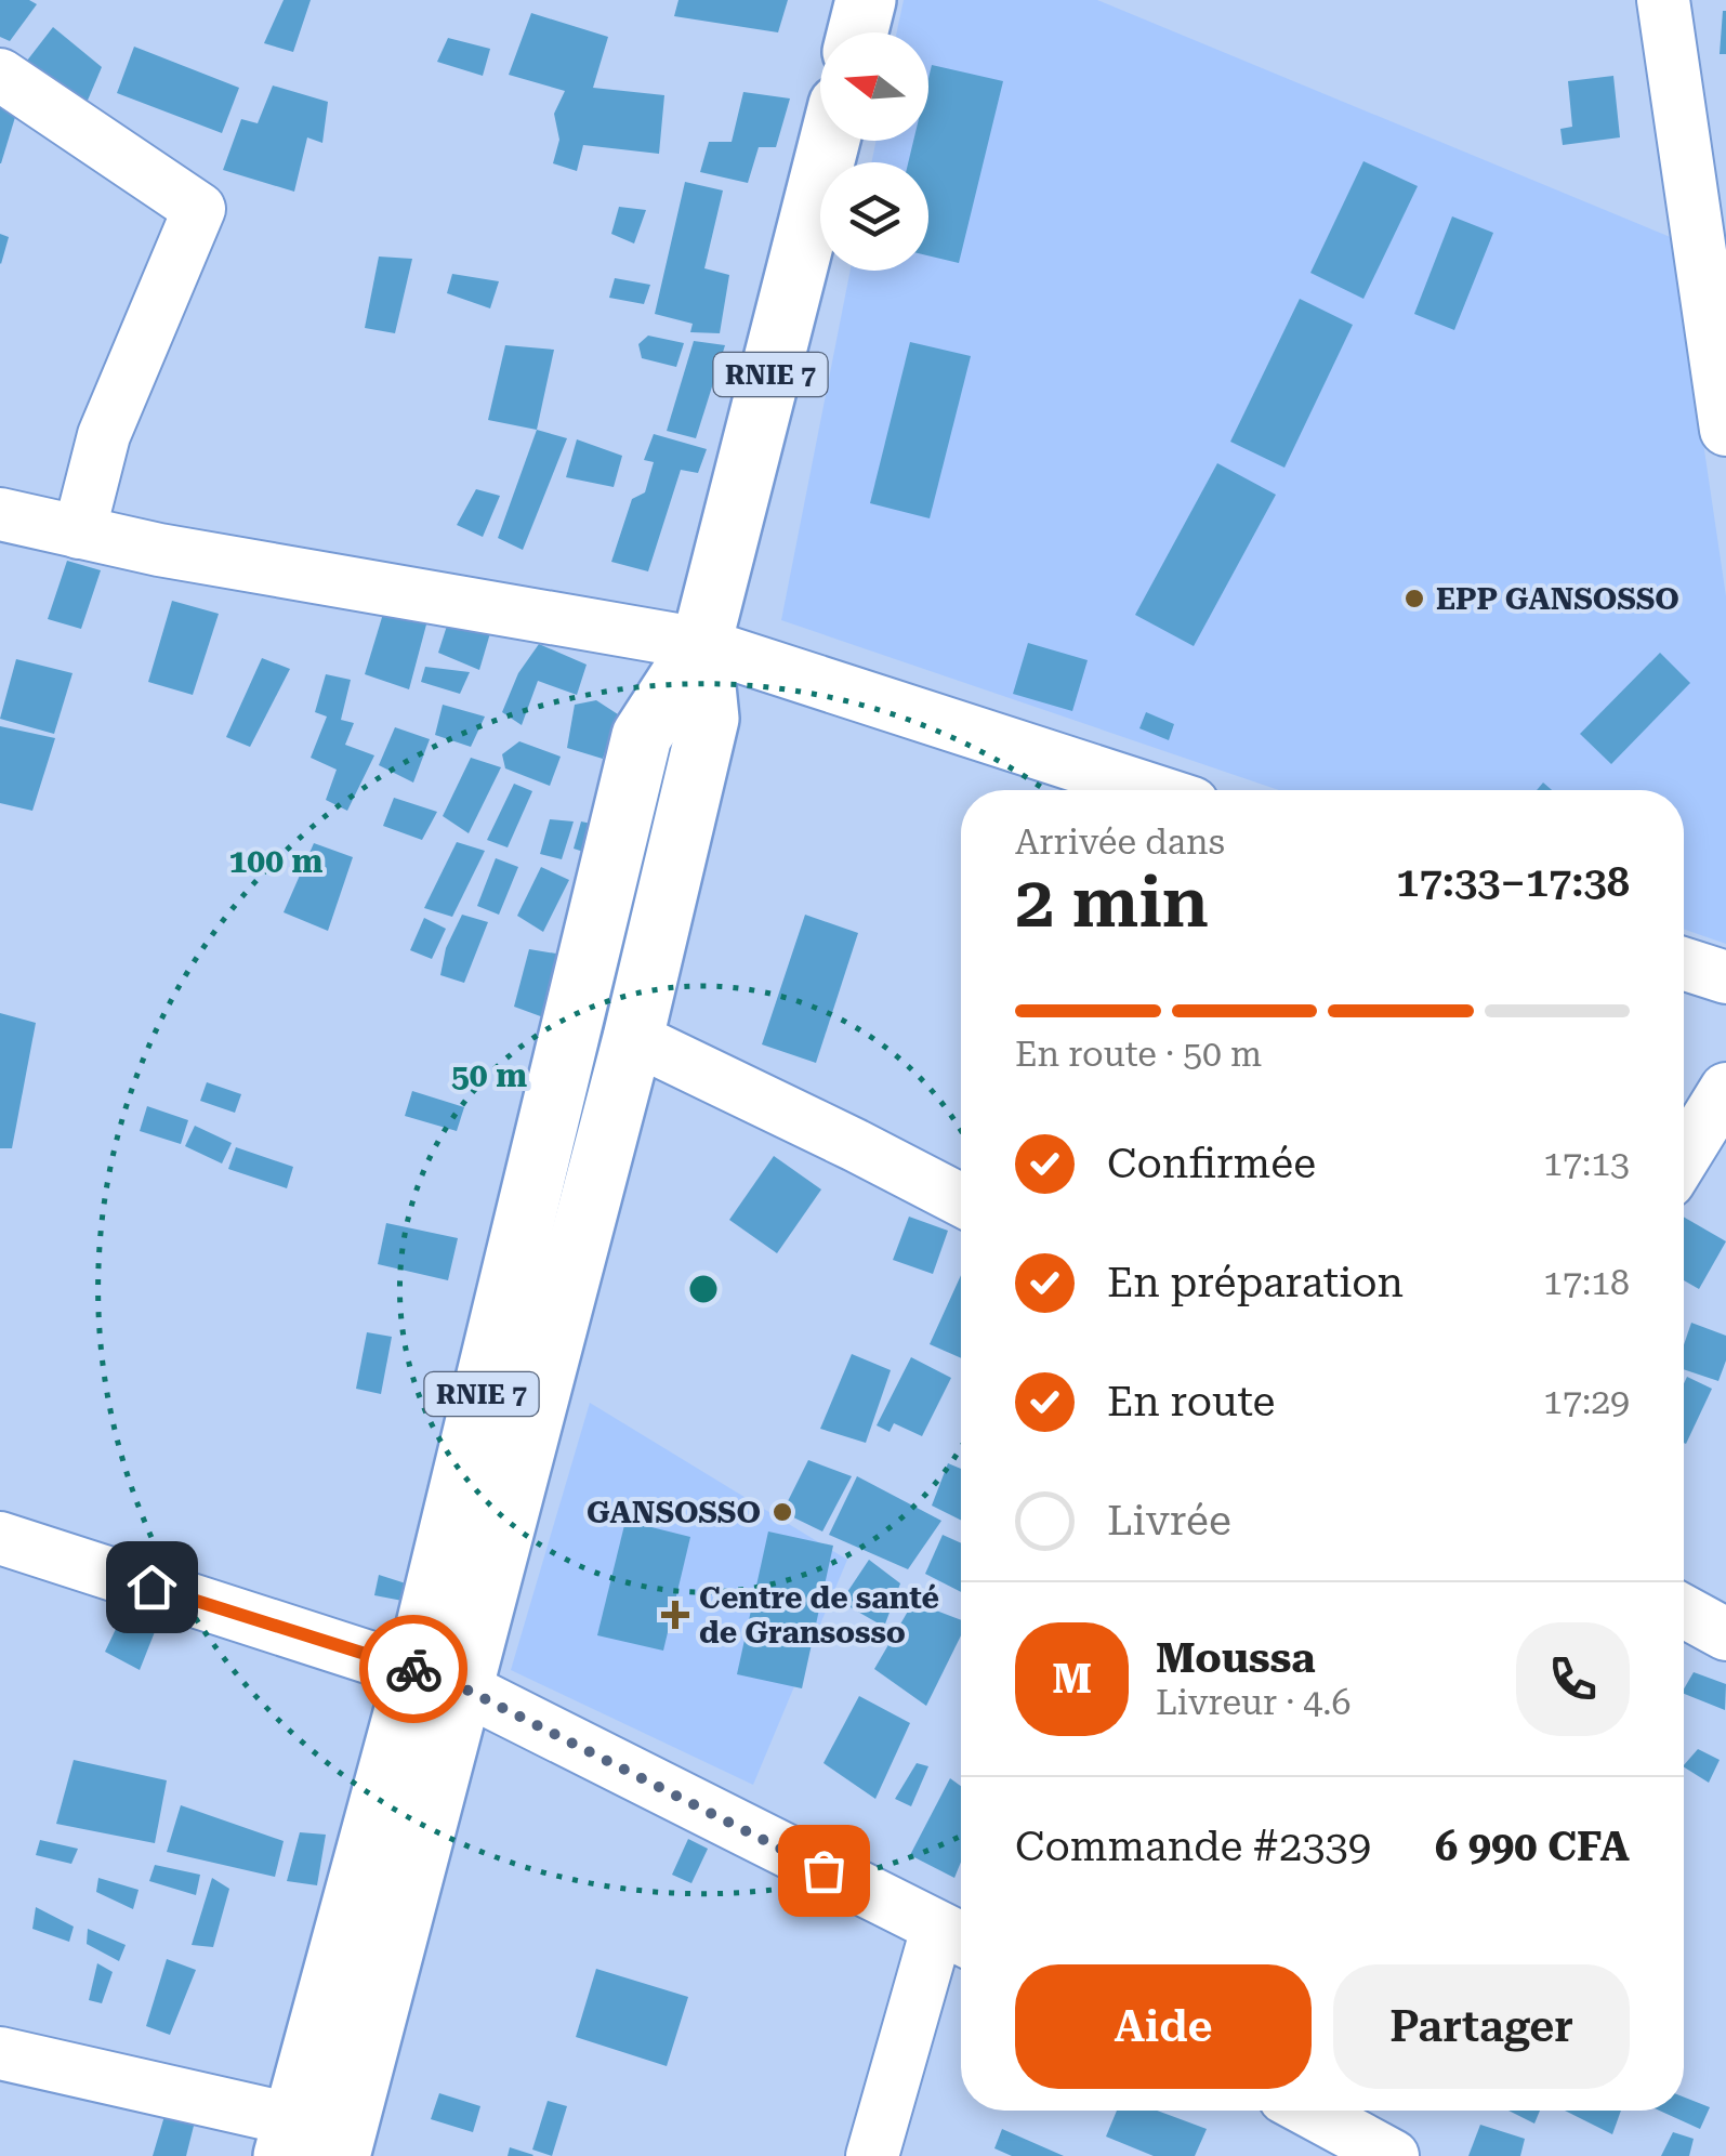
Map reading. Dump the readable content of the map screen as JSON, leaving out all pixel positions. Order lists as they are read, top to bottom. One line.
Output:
{"streets":{"main road":["RNIE 7"]},"places":{"other":["EPP GANSOSSO","GANSOSSO"],"health":["Centre de santé de Gransosso"]},"north":"left","page":{"heading":["2 min","Arrivée dans","17:33–17:38"],"panel":["Moussa","Livreur · 4.6","Commande #2339","6 990 CFA"],"bar":"En route · 50 m","list":[["Confirmée","17:13"],["En préparation","17:18"],["En route","17:29"],"Livrée"],"round":"M","buttons":["Aide","Partager"]},"rings":["100 m","50 m"]}
